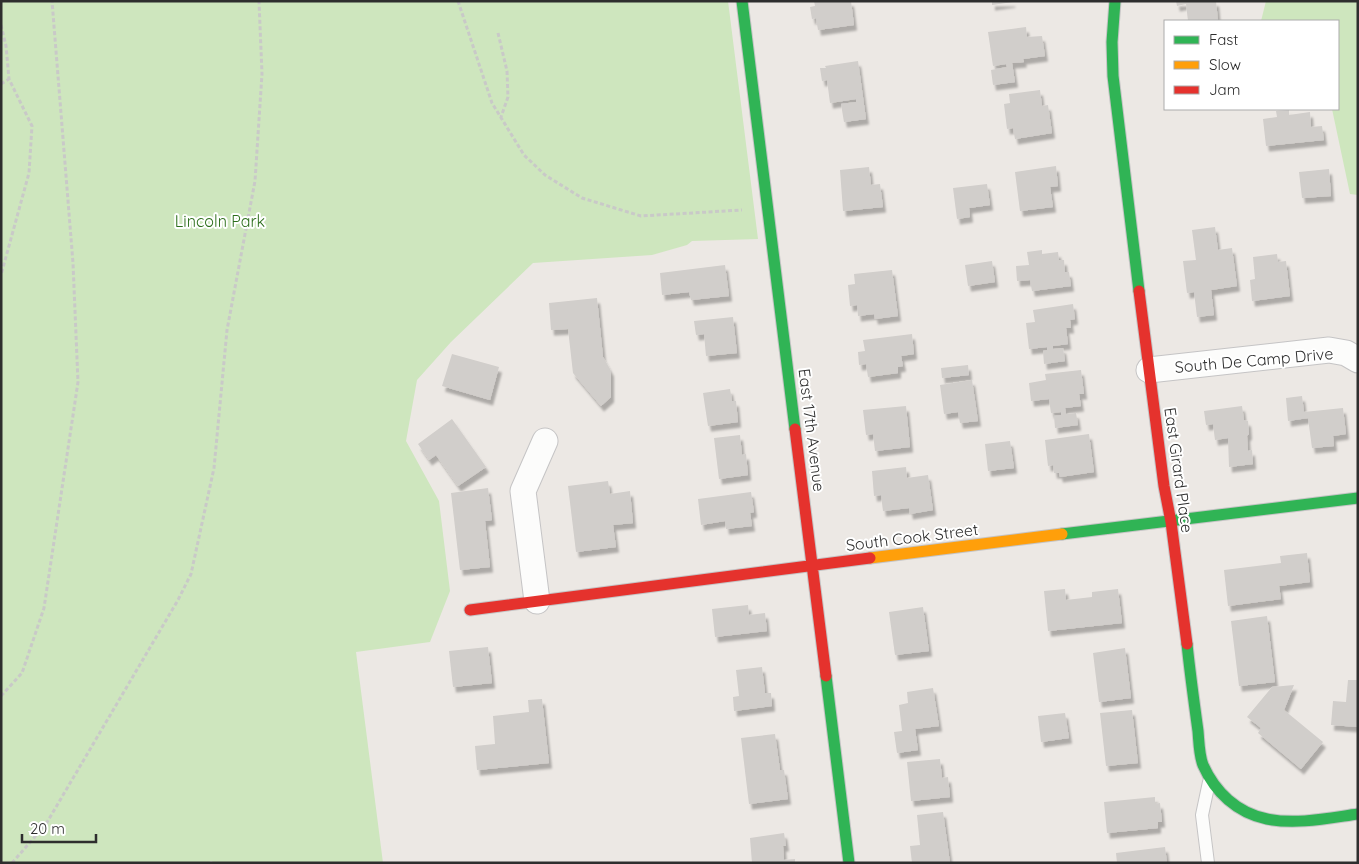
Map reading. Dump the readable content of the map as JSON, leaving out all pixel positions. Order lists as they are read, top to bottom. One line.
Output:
{"streets":{"street":["South De Camp Drive","East 17th Avenue","East Girard Place","South Cook Street"]},"crossings":[["South De Camp Drive","East Girard Place"],["East 17th Avenue","South Cook Street"],["East Girard Place","South Cook Street"]],"parks":["Lincoln Park"],"legend":["Fast","Slow","Jam"],"scale_bar":"20 m"}
